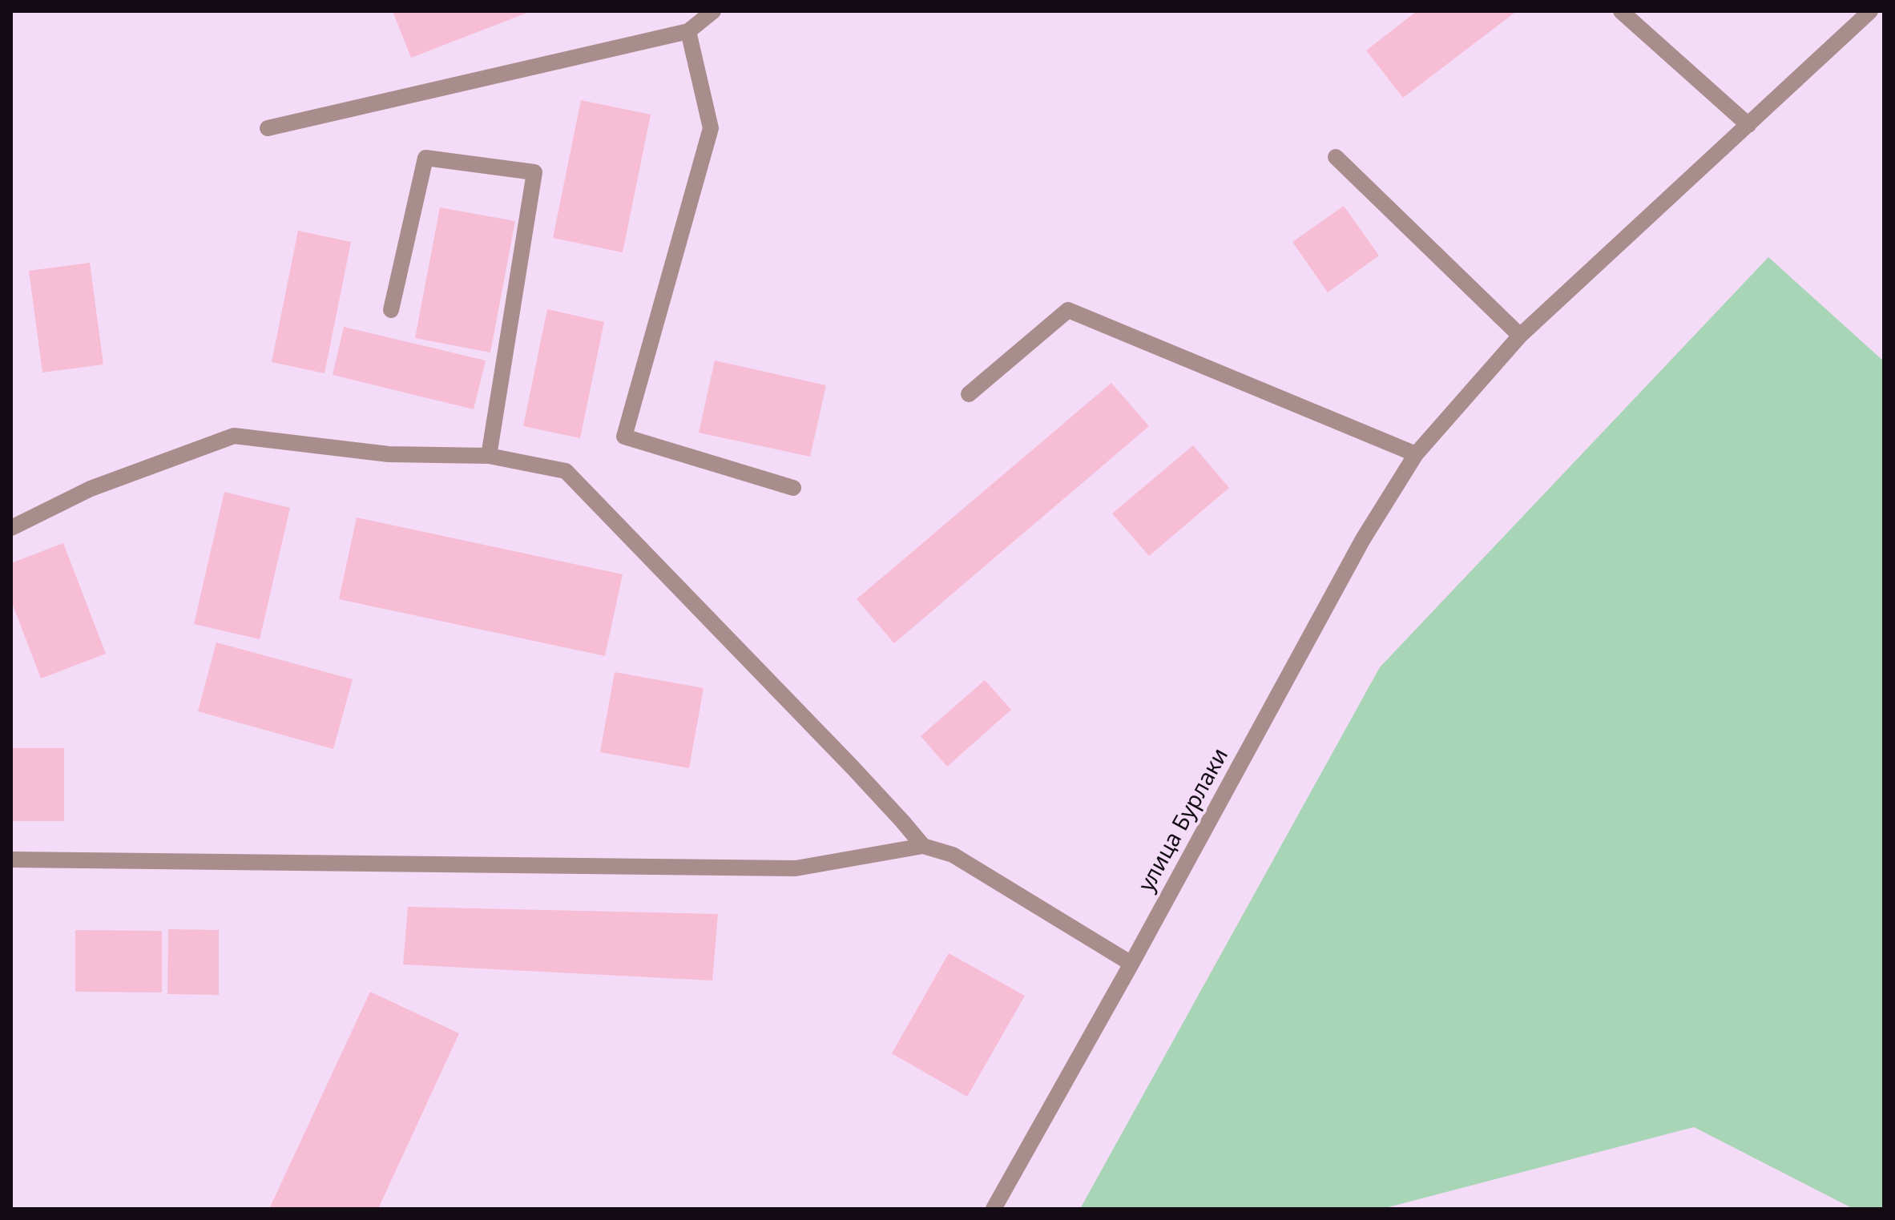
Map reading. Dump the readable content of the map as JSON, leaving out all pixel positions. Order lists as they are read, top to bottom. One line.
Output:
{"streets":{"street":["улица Бурлаки"]}}
